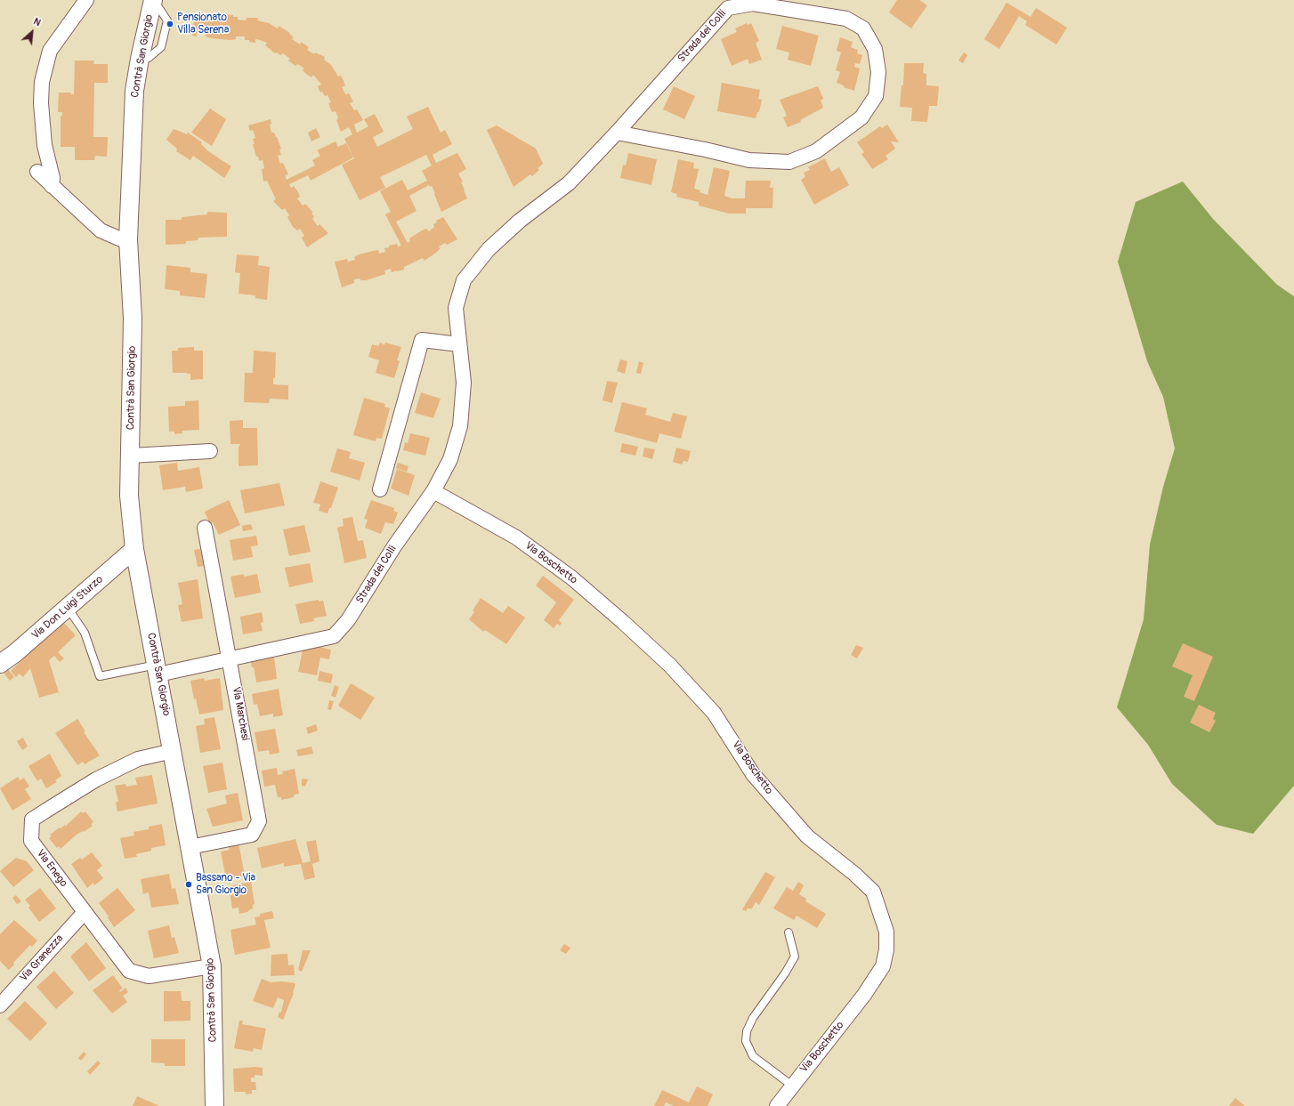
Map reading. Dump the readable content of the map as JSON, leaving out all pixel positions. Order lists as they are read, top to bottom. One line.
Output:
{"streets":{"street":["Strada dei Colli","Contrà San Giorgio","Via Boschetto","Via Don Luigi Sturzo","Via Marchesi","Via Enego","Via Granezza"]},"crossings":[["Strada dei Colli","Contrà San Giorgio"],["Strada dei Colli","Via Boschetto"],["Strada dei Colli","Via Marchesi"],["Contrà San Giorgio","Via Don Luigi Sturzo"],["Contrà San Giorgio","Via Marchesi"],["Contrà San Giorgio","Via Enego"],["Via Enego","Via Granezza"]],"places":["Pensionato Villa Serena","Bassano - Via San Giorgio"],"north":"top right"}
